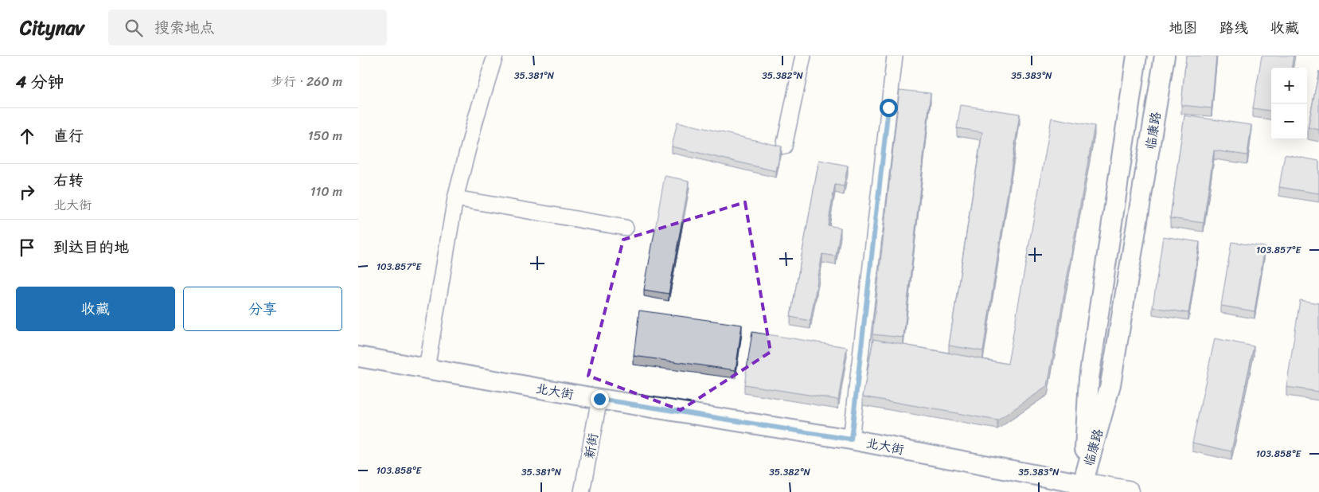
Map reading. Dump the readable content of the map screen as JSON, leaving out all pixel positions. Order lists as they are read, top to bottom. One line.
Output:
{"streets":{"highway":["北大街"],"main road":["临康路"],"street":["新街"]},"crossings":[["临康路","北大街"],["北大街","新街"]],"page":{"header":"Citynav","search":"搜索地点","nav":["地图","路线","收藏"],"heading":["4 分钟","步行 · 260 m"],"map_buttons":["+","−"],"list":[["直行","150 m"],["右转","北大街","110 m"],"到达目的地"],"buttons":["收藏","分享"]},"coordinates":["35.381°N","35.382°N","35.383°N","103.857°E","103.858°E"]}
